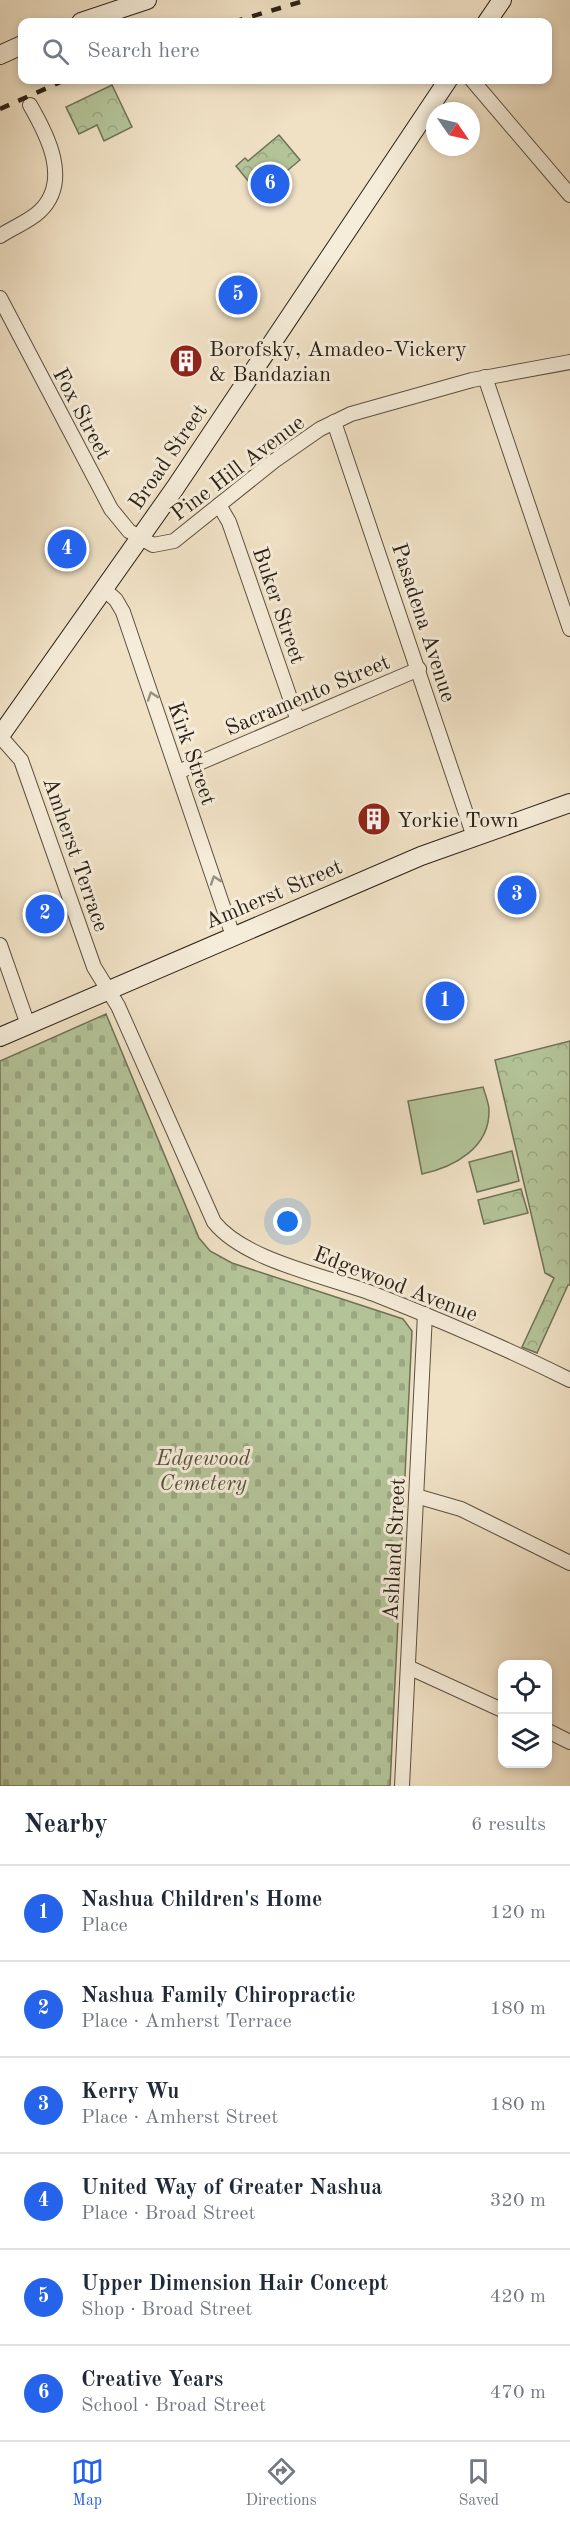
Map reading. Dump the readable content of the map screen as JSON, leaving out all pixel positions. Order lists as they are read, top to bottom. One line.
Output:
{"streets":{"main road":["Broad Street","Amherst Street"],"street":["Fox Street","Pine Hill Avenue","Buker Street","Pasadena Avenue","Sacramento Street","Kirk Street","Amherst Terrace","Edgewood Avenue","Ashland Street"]},"crossings":[["Fox Street","Broad Street"],["Fox Street","Pine Hill Avenue"],["Broad Street","Pine Hill Avenue"],["Broad Street","Kirk Street"],["Broad Street","Amherst Terrace"],["Pine Hill Avenue","Buker Street"],["Pine Hill Avenue","Pasadena Avenue"],["Buker Street","Sacramento Street"],["Pasadena Avenue","Sacramento Street"],["Pasadena Avenue","Amherst Street"],["Sacramento Street","Kirk Street"],["Kirk Street","Amherst Street"],["Amherst Terrace","Amherst Street"],["Amherst Terrace","Edgewood Avenue"],["Amherst Street","Edgewood Avenue"],["Edgewood Avenue","Ashland Street"]],"one_way":["Kirk Street"],"parks":["Edgewood Cemetery"],"places":{"building":["Borofsky, Amadeo-Vickery & Bandazian","Yorkie Town"]},"north":"bottom right","page":{"search":"Search here","pins":["6","5","4","3","2","1"],"heading":["Nearby","6 results"],"list":[{"mark":"1","name":"Nashua Children's Home","note":"Place","value":"120 m"},{"mark":"2","name":"Nashua Family Chiropractic","note":"Place · Amherst Terrace","value":"180 m"},{"mark":"3","name":"Kerry Wu","note":"Place · Amherst Street","value":"180 m"},{"mark":"4","name":"United Way of Greater Nashua","note":"Place · Broad Street","value":"320 m"},{"mark":"5","name":"Upper Dimension Hair Concept","note":"Shop · Broad Street","value":"420 m"},{"mark":"6","name":"Creative Years","note":"School · Broad Street","value":"470 m"}],"nav":["Map","Directions","Saved"]}}
